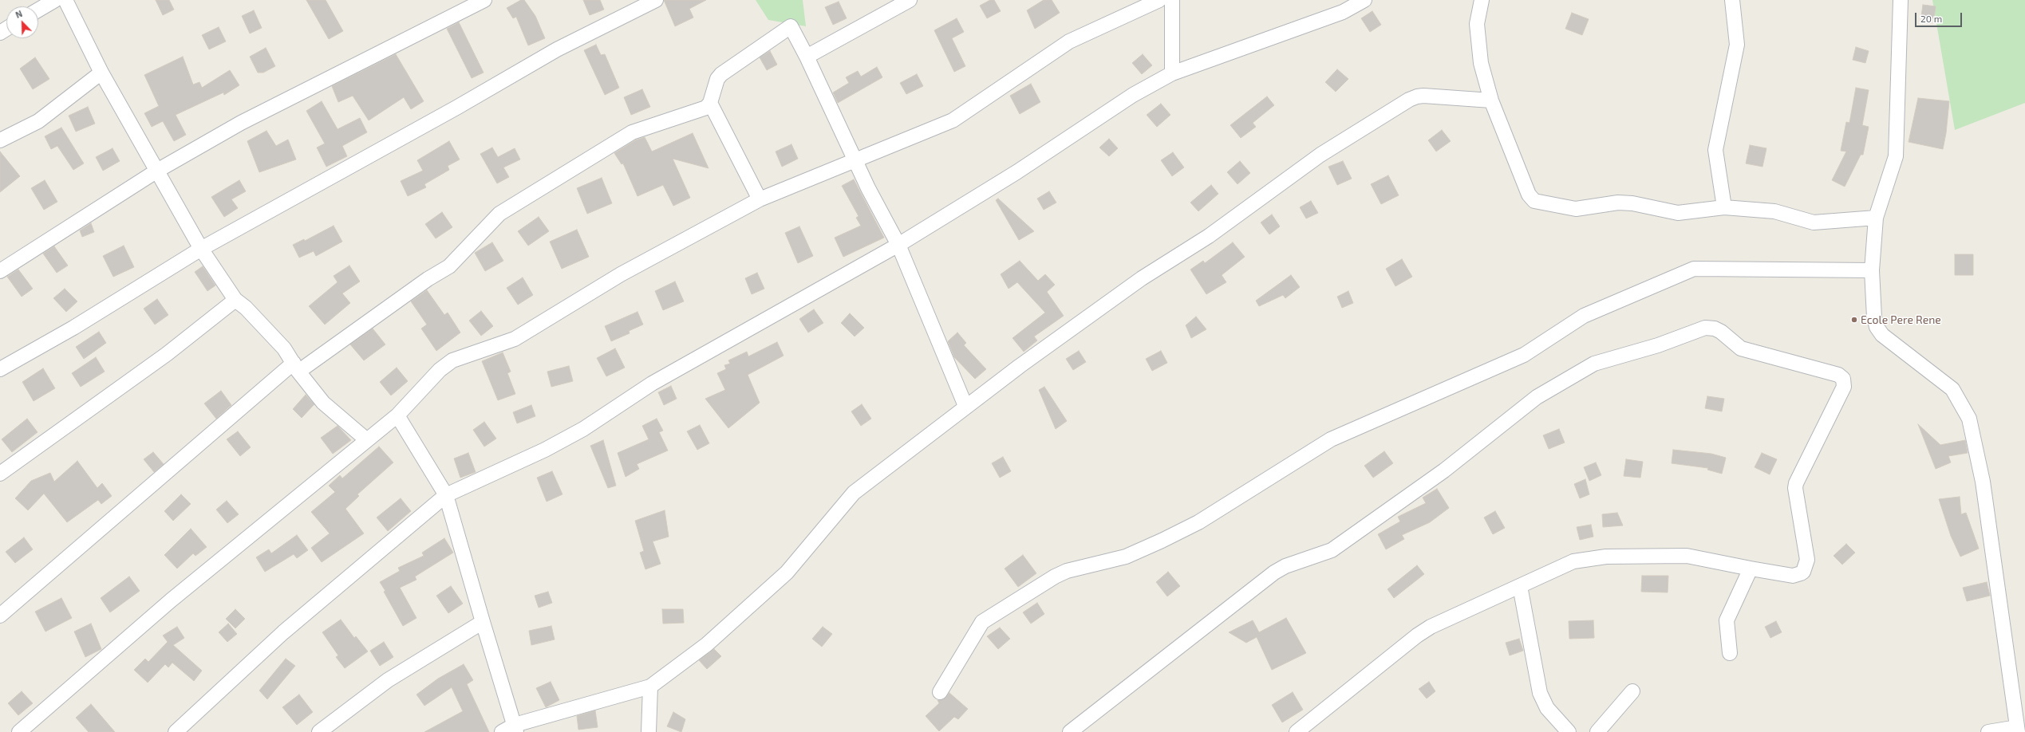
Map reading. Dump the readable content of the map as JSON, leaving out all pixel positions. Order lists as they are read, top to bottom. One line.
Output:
{"places":["Ecole Pere Rene"],"scale_bar":"20 m","north":"top left"}
